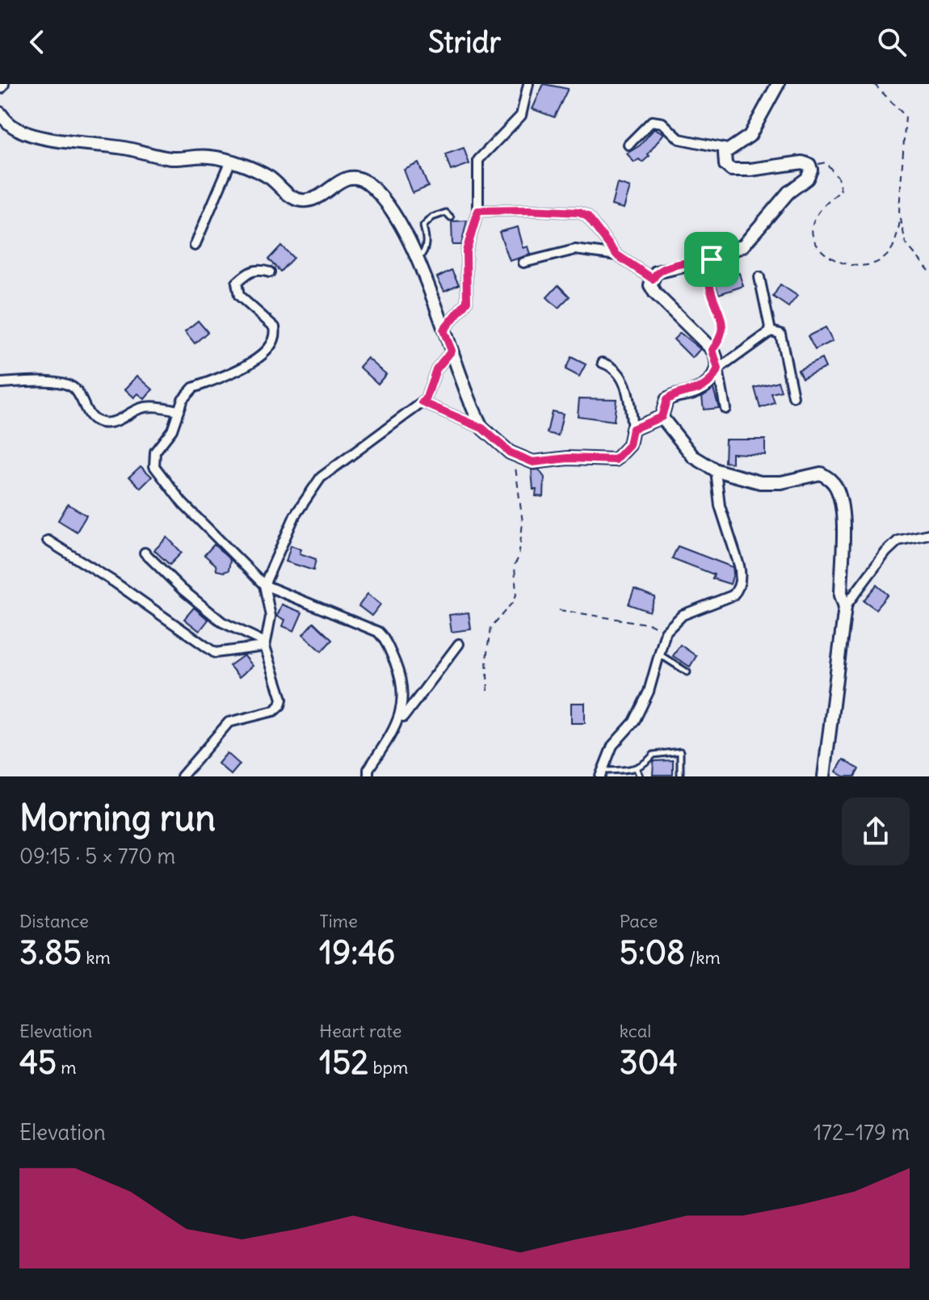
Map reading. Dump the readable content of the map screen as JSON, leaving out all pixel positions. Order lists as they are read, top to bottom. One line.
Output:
{"page":{"header":"Stridr","heading":["Morning run","09:15 · 5 × 770 m"],"stats":[["Distance","3.85 km"],["Time","19:46"],["Pace","5:08 /km"],["Elevation","45 m"],["Heart rate","152 bpm"],["kcal","304"]],"chart":["Elevation","172–179 m"]}}
